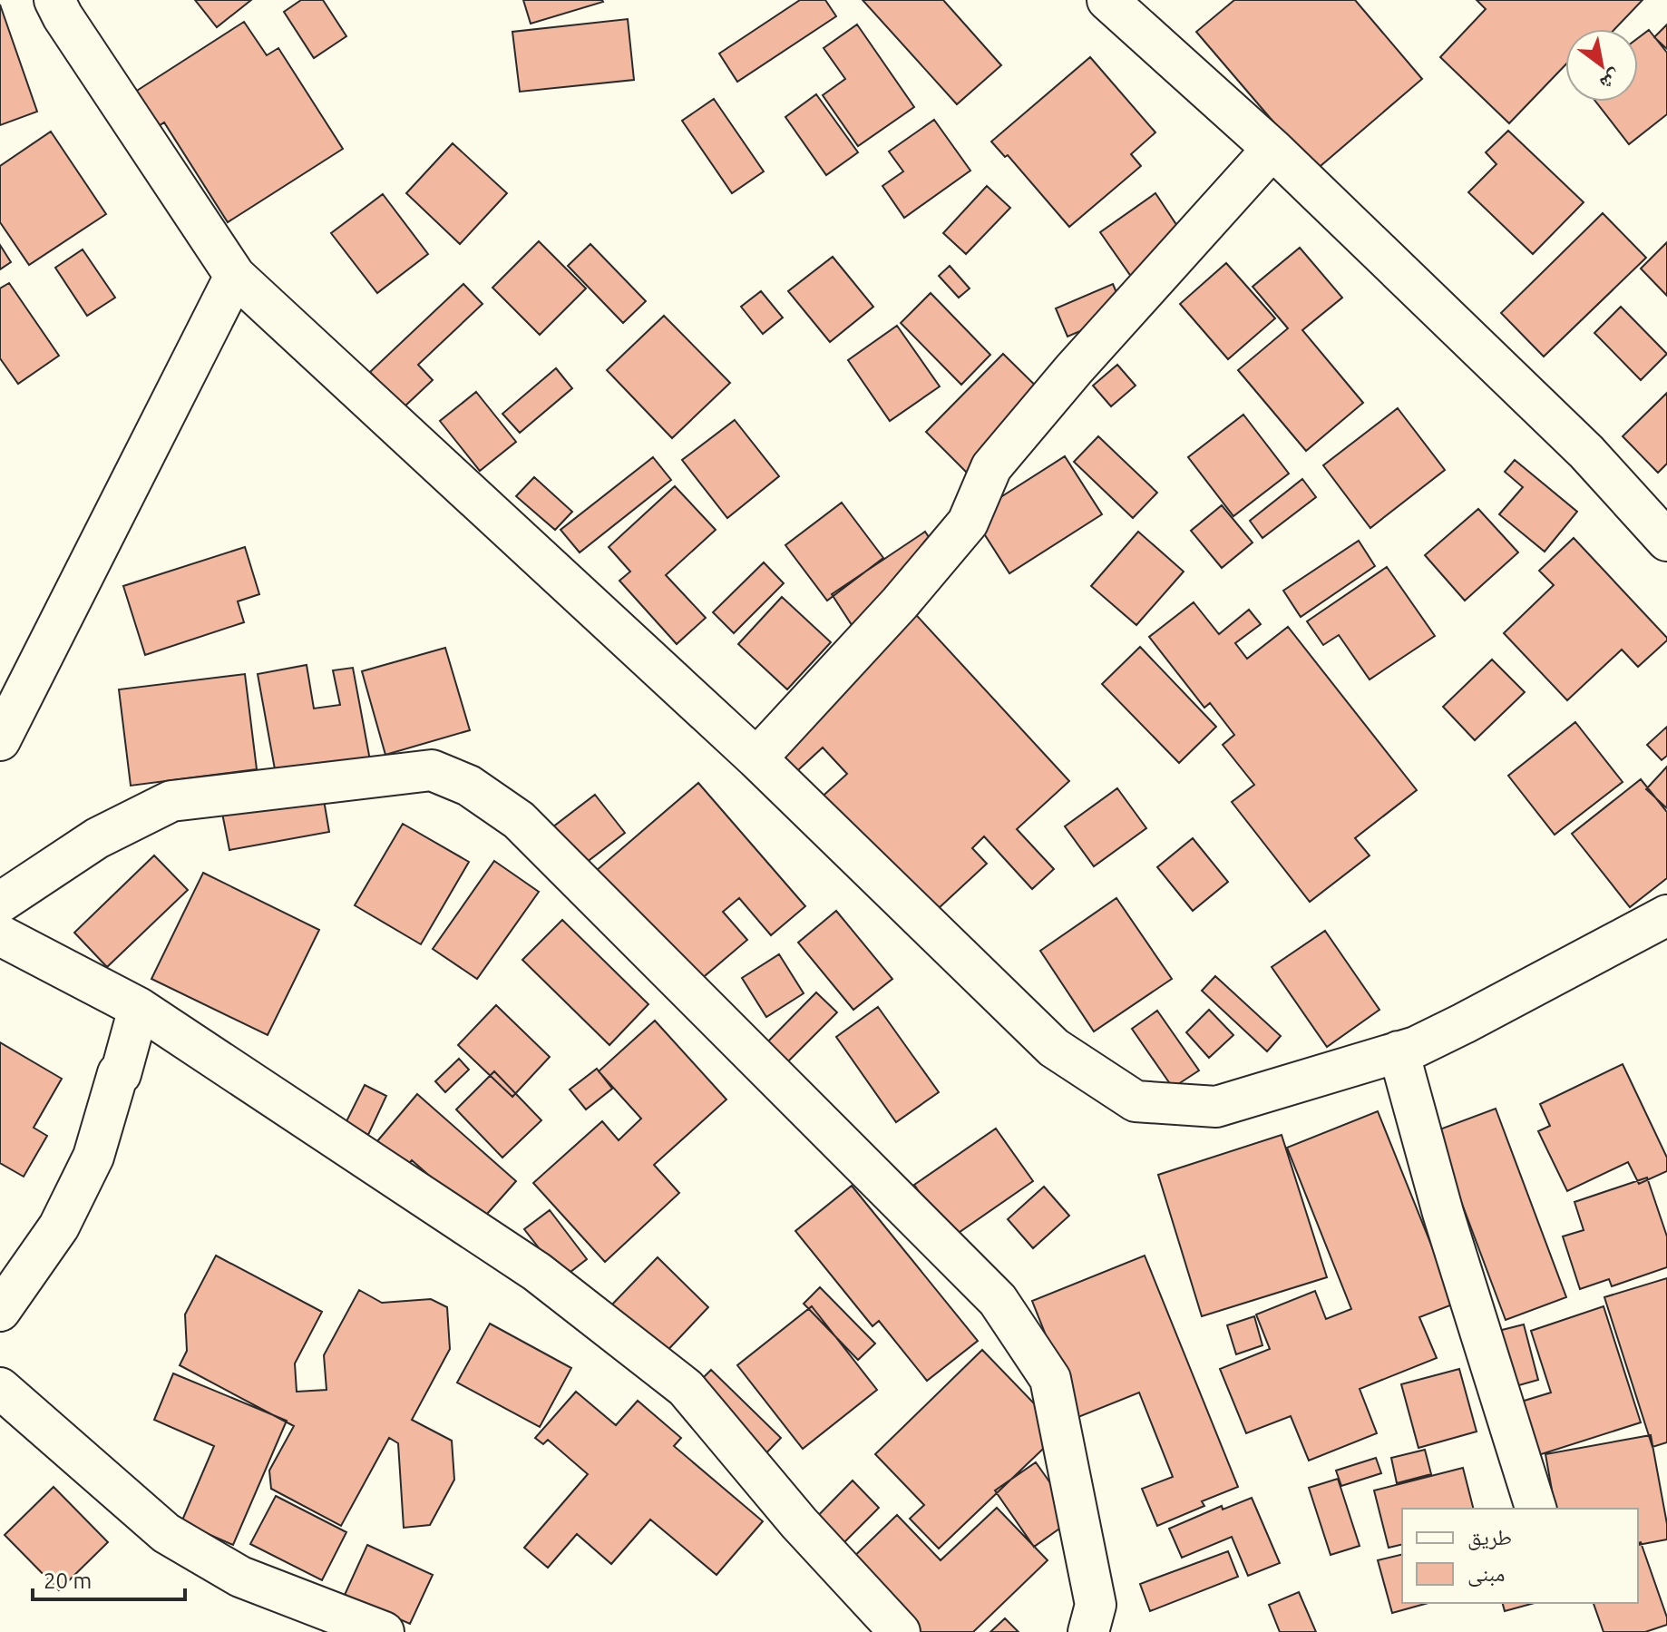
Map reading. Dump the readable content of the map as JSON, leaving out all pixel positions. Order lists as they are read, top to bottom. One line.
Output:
{"legend":["طريق","مبنى"],"scale_bar":"20 m","north":"bottom right"}
